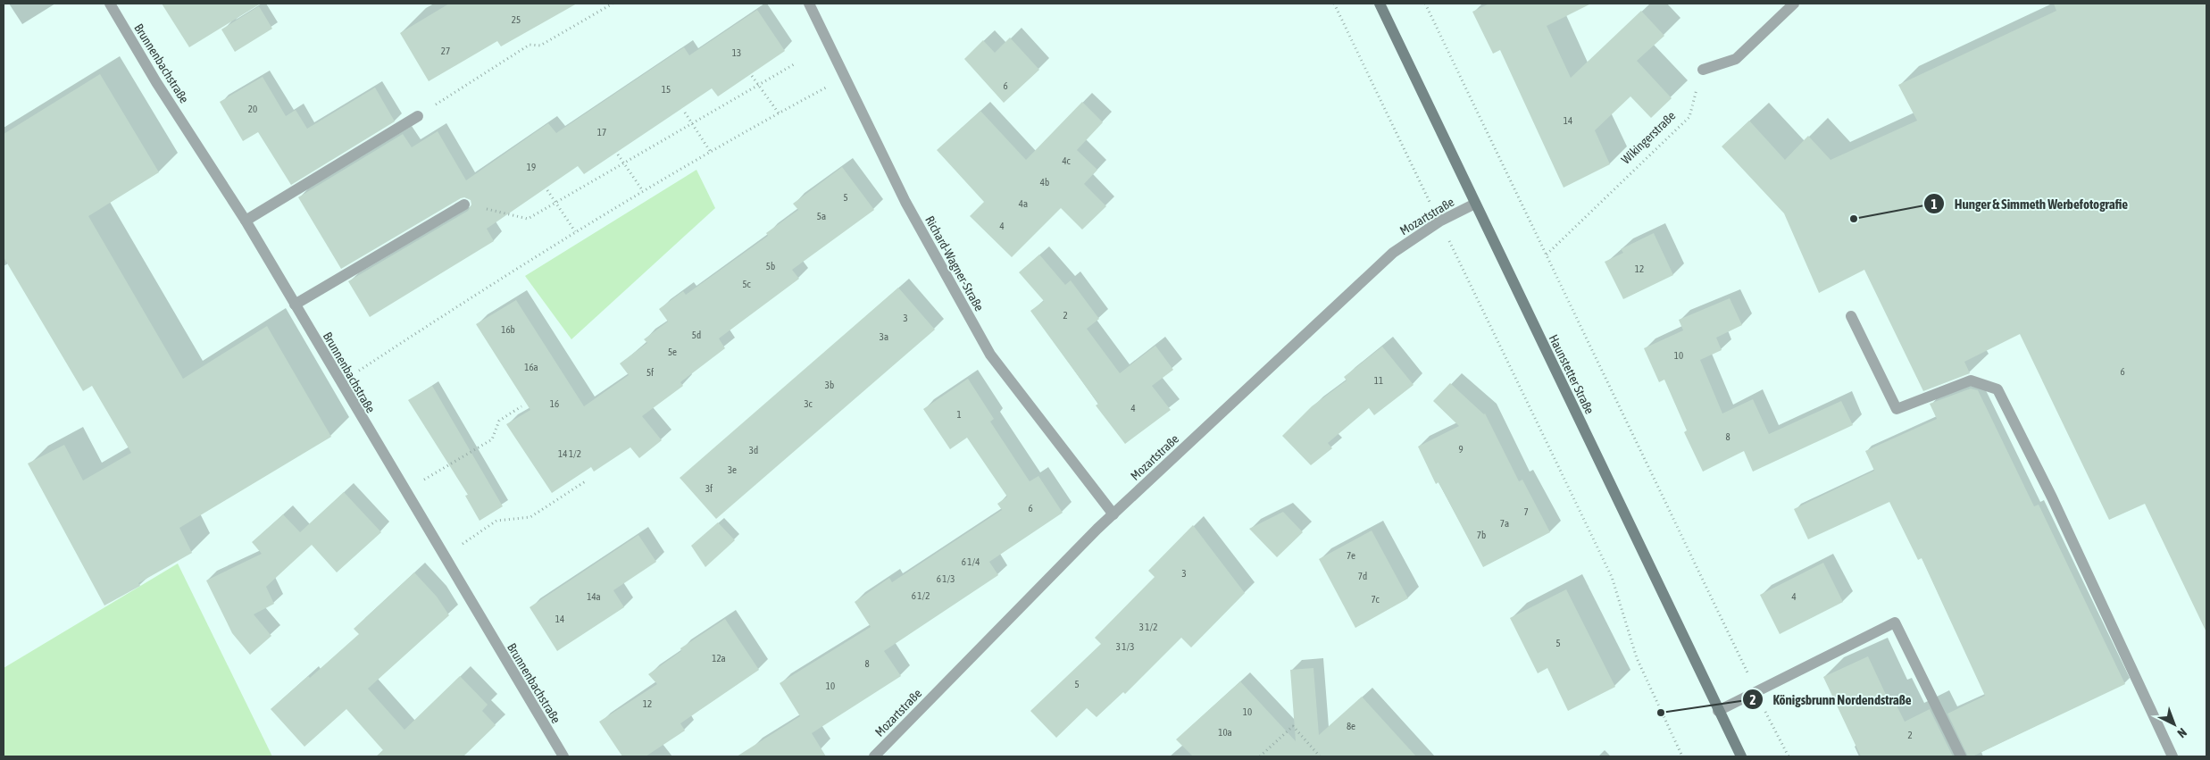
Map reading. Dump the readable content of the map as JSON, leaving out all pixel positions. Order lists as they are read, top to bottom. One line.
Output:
{"streets":{"main road":["Haunstetter Straße"],"street":["Brunnenbachstraße","Mozartstraße","Richard-Wagner-Straße"],"path":["Wikingerstraße"]},"crossings":[["Mozartstraße","Richard-Wagner-Straße"],["Mozartstraße","Haunstetter Straße"]],"places":["Hunger & Simmeth Werbefotografie","Königsbrunn Nordendstraße"],"house_numbers":["25","27","13","6","15","20","14","17","4c","19","4b","5","4a","5a","4","5b","12","5c","2","3","16b","5d","3a","5e","10","16a","6","5f","11","3b","16","3c","4","1","8","9","3d","14 1/2","3e","3f","6","7","7a","7b","7e","6 1/4","3","7d","6 1/3","6 1/2","14a","4","7c","14","3 1/2","5","3 1/3","12a","8","5","10","12","10","8e","10a","2"],"north":"bottom right"}
